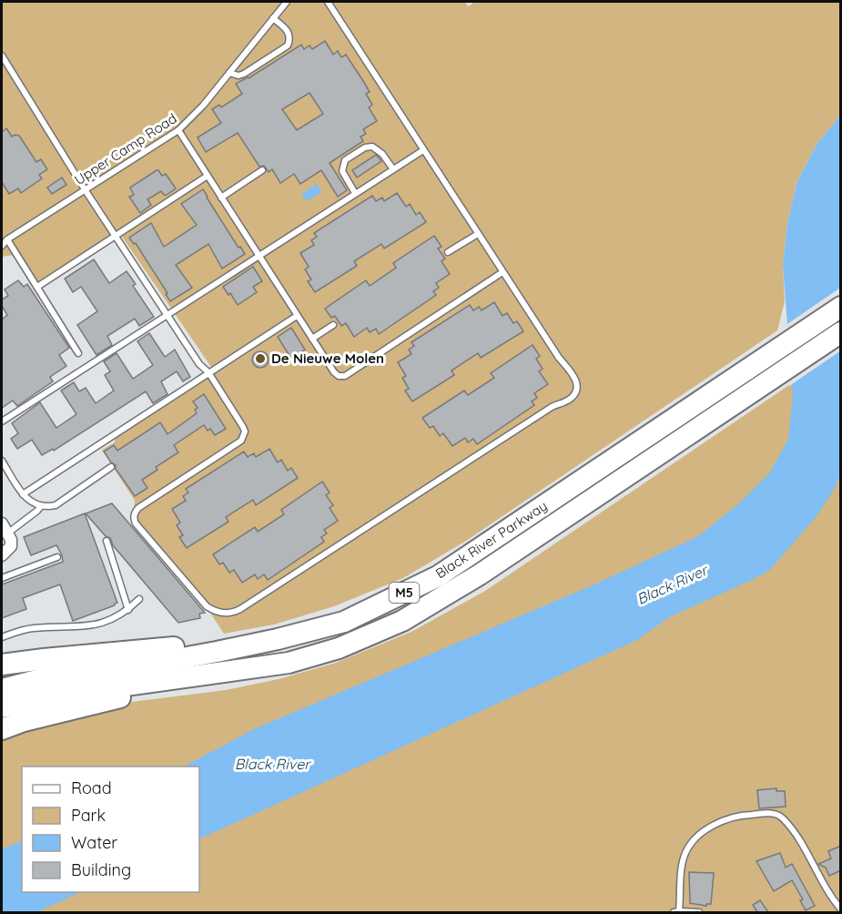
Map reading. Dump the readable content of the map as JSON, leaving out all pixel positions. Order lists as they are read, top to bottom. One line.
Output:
{"streets":{"highway":["Black River Parkway","M5"],"lane":["Upper Camp Road"]},"water":["Black River"],"places":["De Nieuwe Molen"],"legend":["Road","Park","Water","Building"]}
